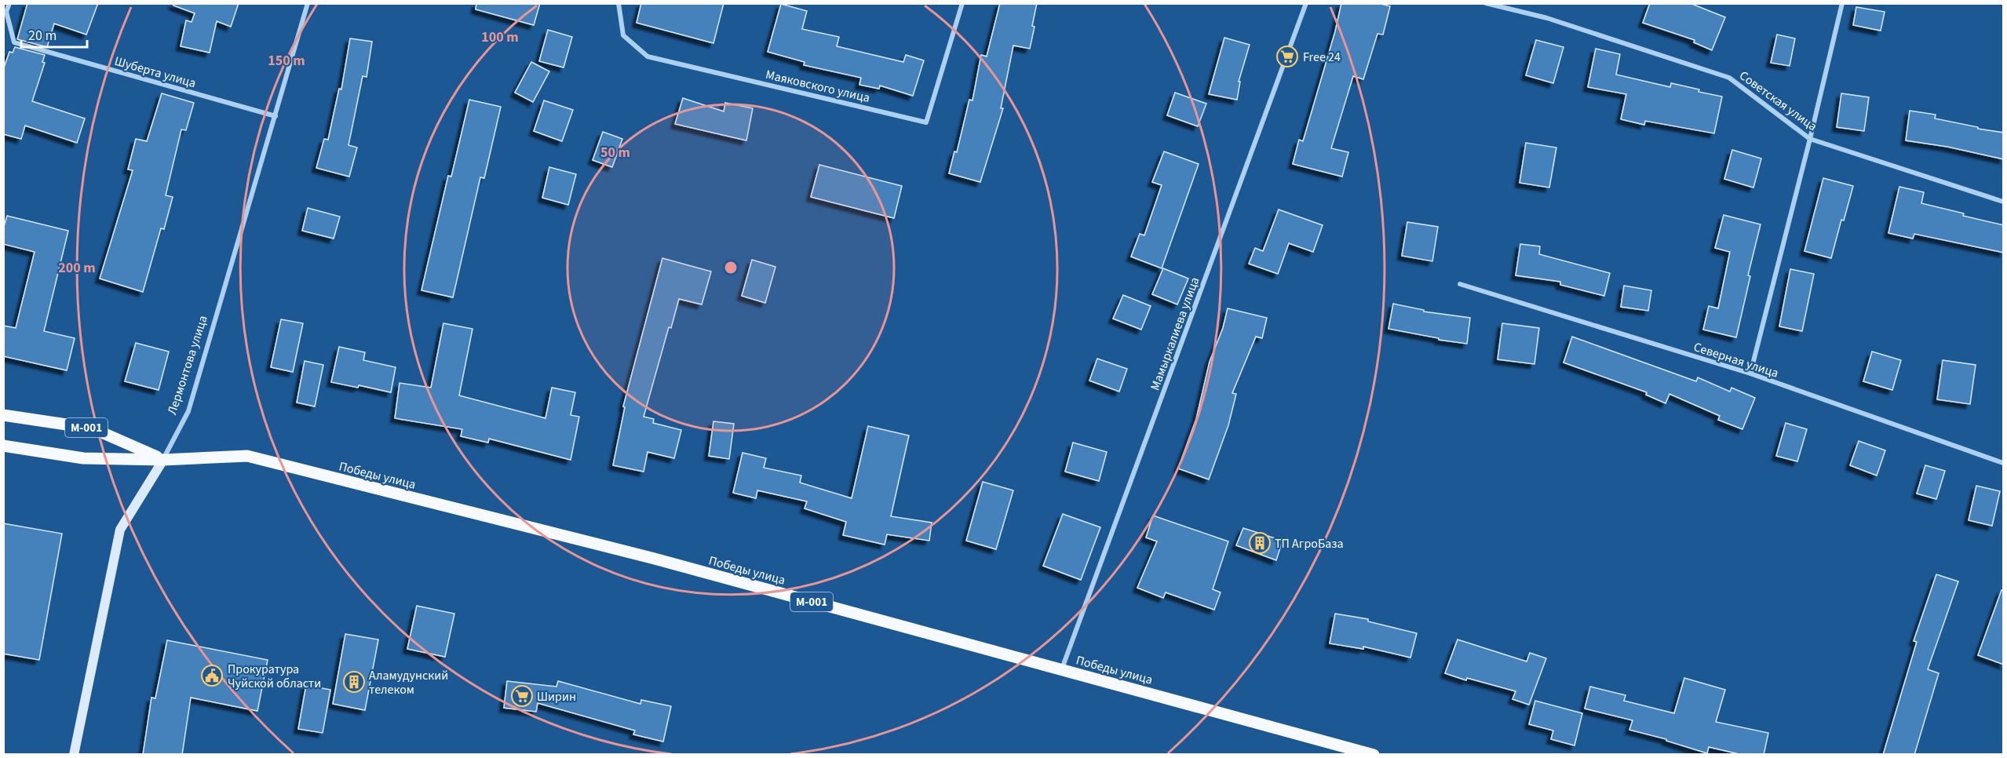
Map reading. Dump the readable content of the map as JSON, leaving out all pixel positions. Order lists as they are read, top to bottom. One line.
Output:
{"streets":{"main road":["Лермонтова улица","М-001","Победы улица"],"street":["Шуберта улица","Маяковского улица","Советская улица","Мамыркалиева улица","Северная улица"]},"crossings":[["Шуберта улица","Лермонтова улица"],["Мамыркалиева улица","Победы улица"],["Лермонтова улица","М-001"],["Лермонтова улица","Победы улица"],["М-001","Победы улица"]],"places":{"supermarket":["Free 24","Ширин"],"building":["ТП АгроБаза","Аламудунский телеком"],"public building":["Прокуратура Чуйской области"]},"scale_bar":"20 m","rings":["100 m","150 m","50 m","200 m"]}
